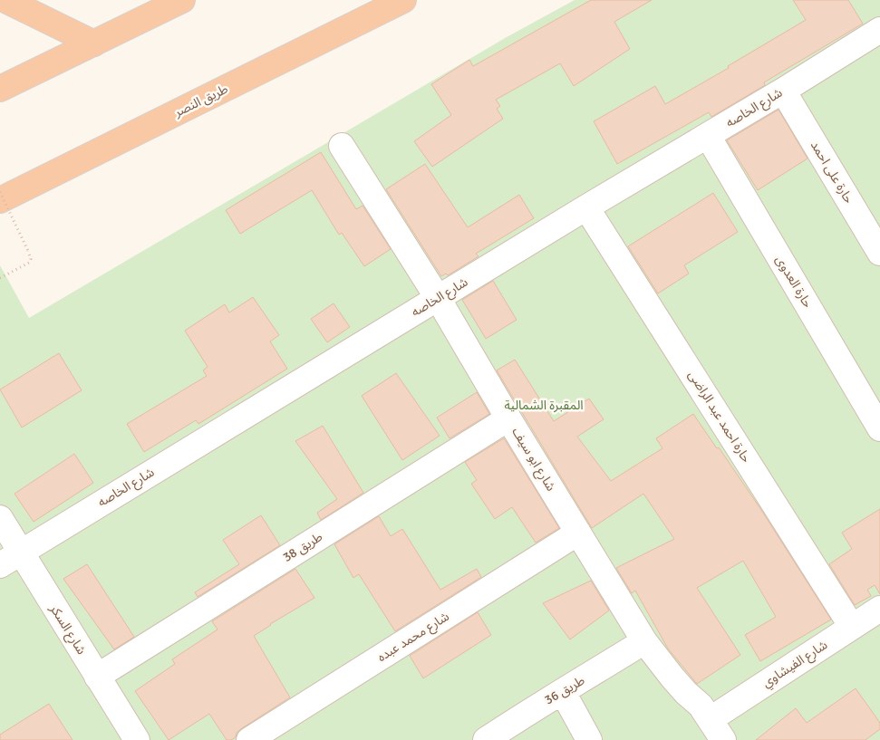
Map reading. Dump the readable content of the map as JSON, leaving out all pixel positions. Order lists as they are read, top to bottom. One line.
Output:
{"streets":{"highway":["طريق النصر"],"street":["شارع الخاصه","حارة على احمد","حارة العدوى","حارة احمد عبد الراضى","شارع ابو سيف","طريق 38","شارع السكر","شارع محمد عبده","شارع الفيشاوي","طريق 36"]},"crossings":[["شارع الخاصه","حارة على احمد"],["شارع الخاصه","حارة العدوى"],["شارع الخاصه","حارة احمد عبد الراضى"],["شارع الخاصه","شارع ابو سيف"],["شارع الخاصه","شارع السكر"],["حارة احمد عبد الراضى","شارع الفيشاوي"],["شارع ابو سيف","طريق 38"],["شارع ابو سيف","شارع محمد عبده"],["شارع ابو سيف","شارع الفيشاوي"],["شارع ابو سيف","طريق 36"],["طريق 38","شارع السكر"]],"parks":["المقبرة الشمالية"]}
